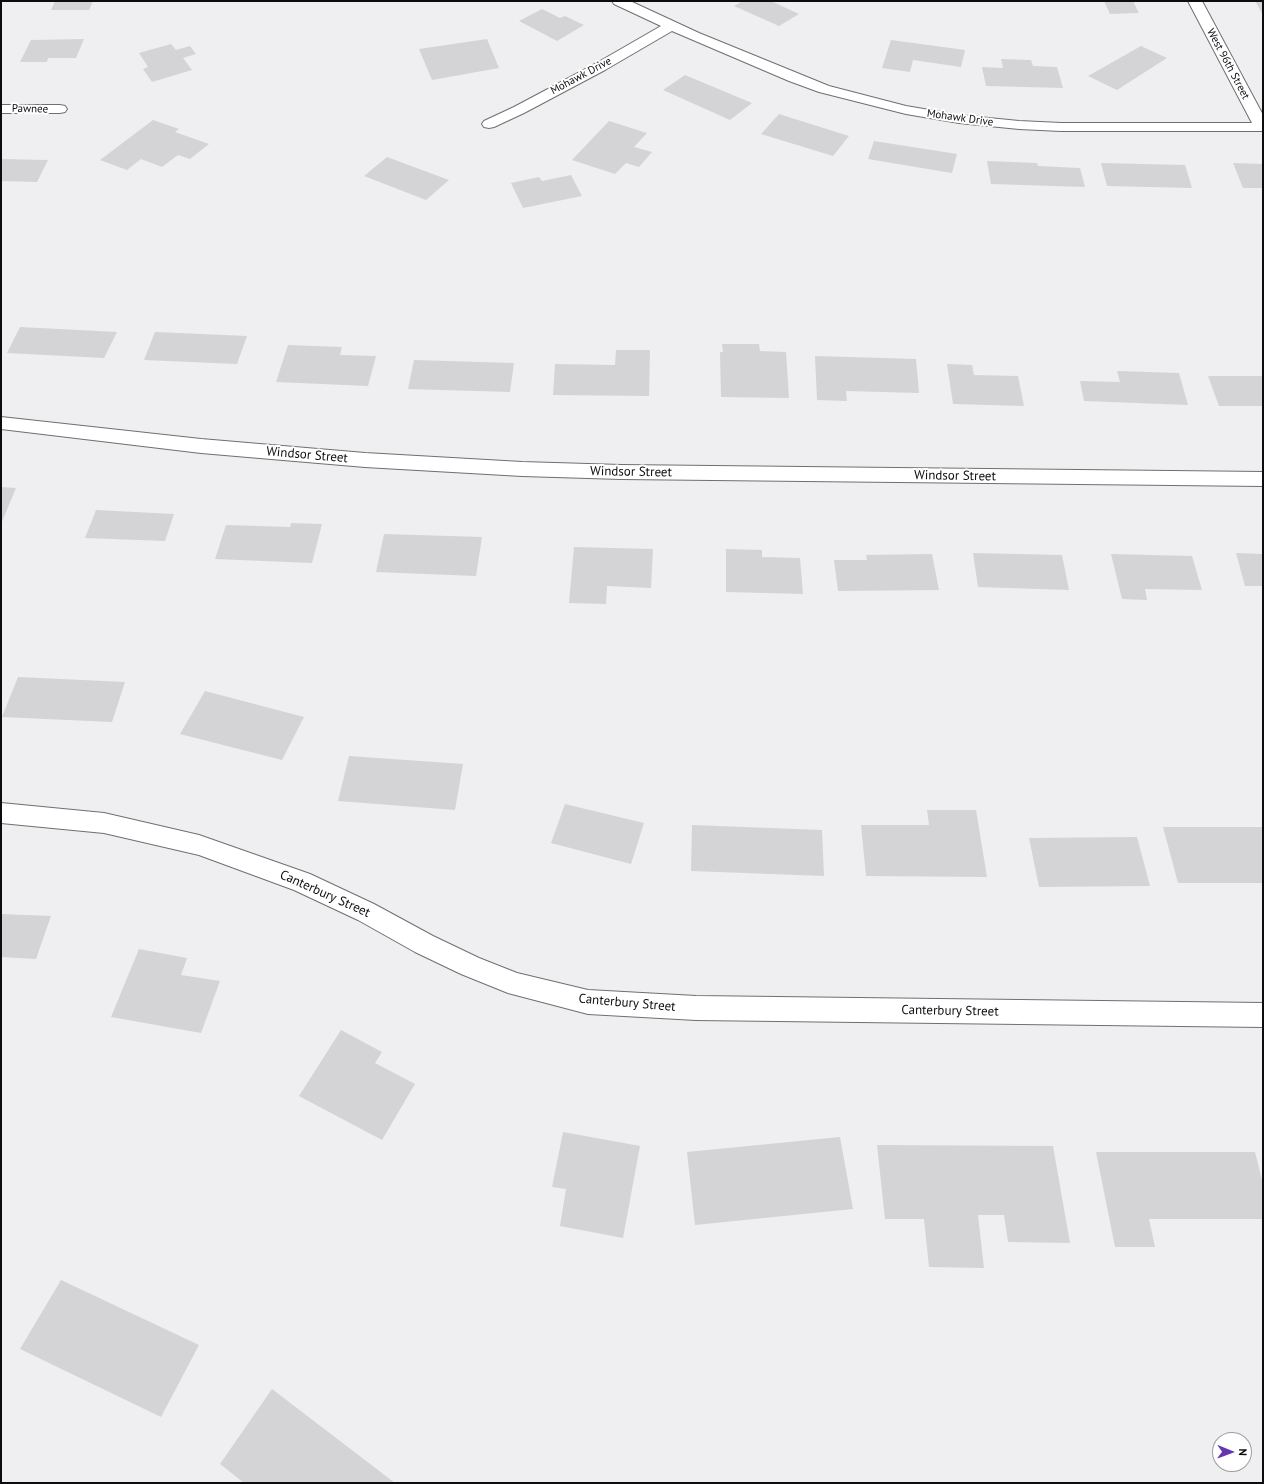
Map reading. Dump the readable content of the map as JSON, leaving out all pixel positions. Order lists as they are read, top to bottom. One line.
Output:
{"streets":{"street":["West 96th Street","Mohawk Drive","Pawnee","Windsor Street","Canterbury Street"]},"crossings":[["West 96th Street","Mohawk Drive"]],"north":"right"}
